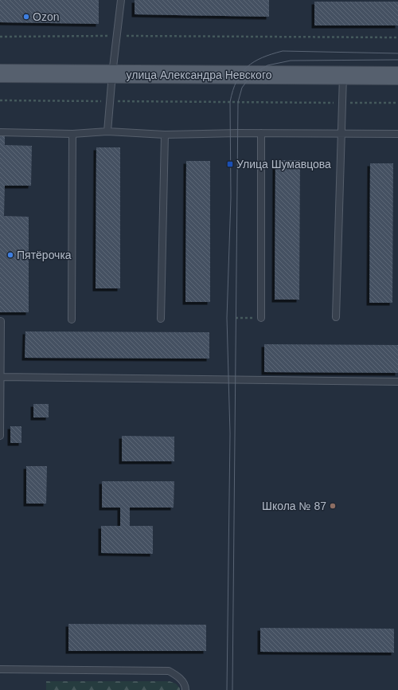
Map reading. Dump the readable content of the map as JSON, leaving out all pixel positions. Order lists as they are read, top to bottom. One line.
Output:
{"streets":{"main road":["улица Александра Невского"]},"places":{"other":["Ozon","Пятёрочка","Школа № 87"],"transit":["Улица Шумавцова"]}}
